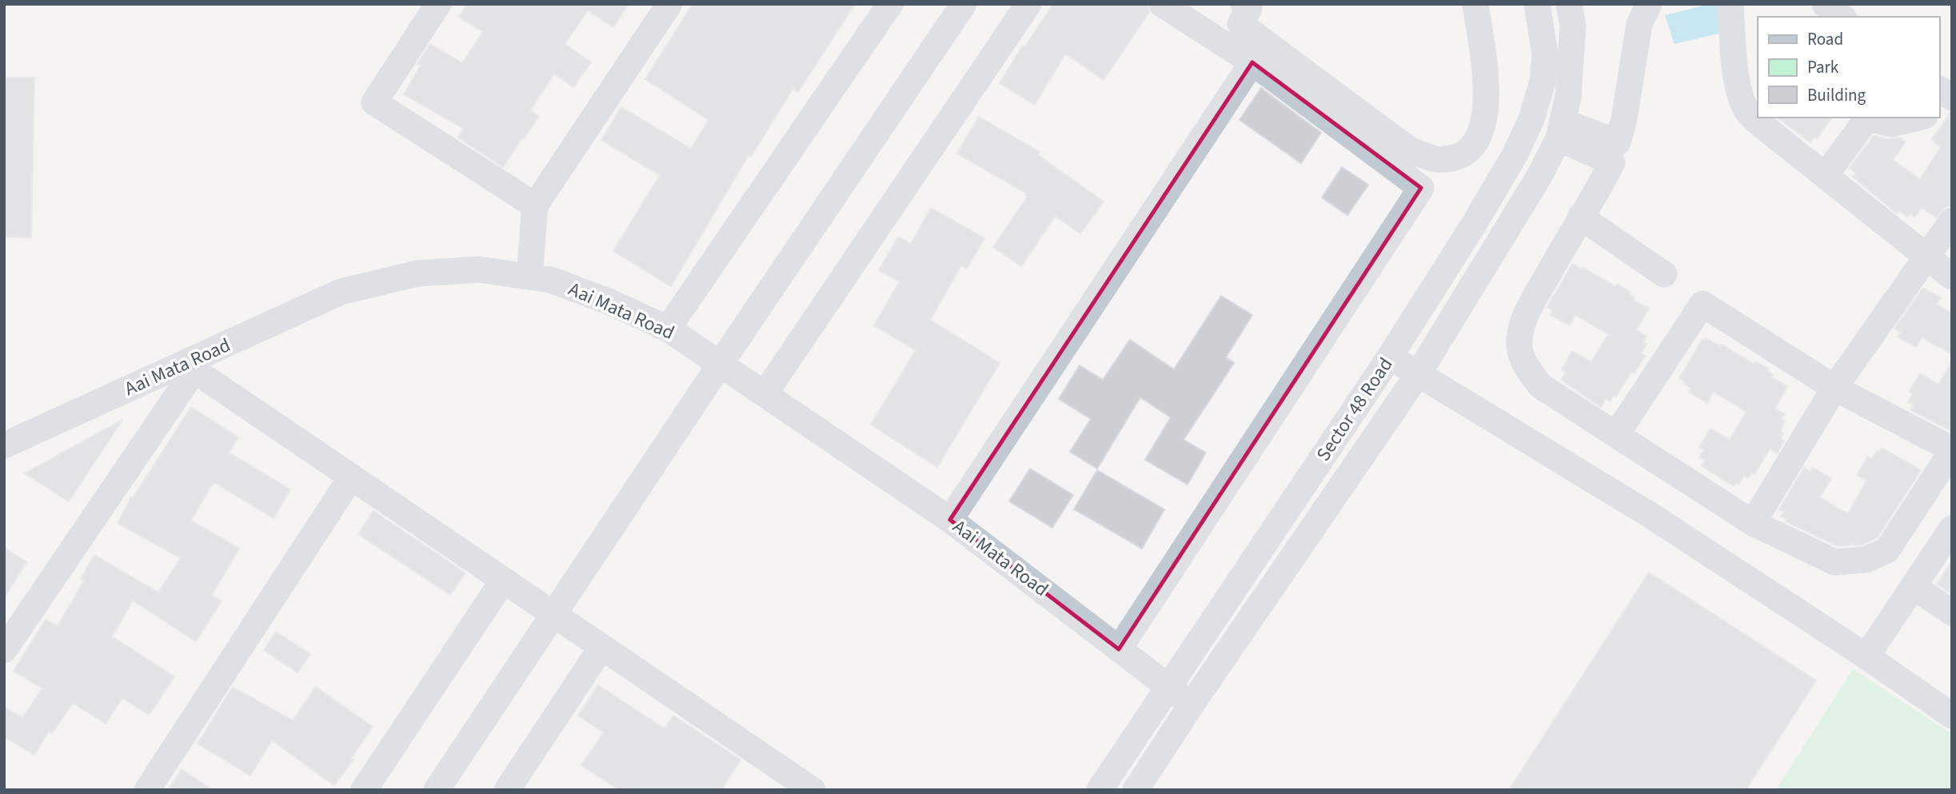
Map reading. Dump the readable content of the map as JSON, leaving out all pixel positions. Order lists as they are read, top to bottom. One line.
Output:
{"streets":{"street":["Aai Mata Road","Sector 48 Road"]},"crossings":[["Aai Mata Road","Sector 48 Road"]],"legend":["Road","Park","Building"]}
